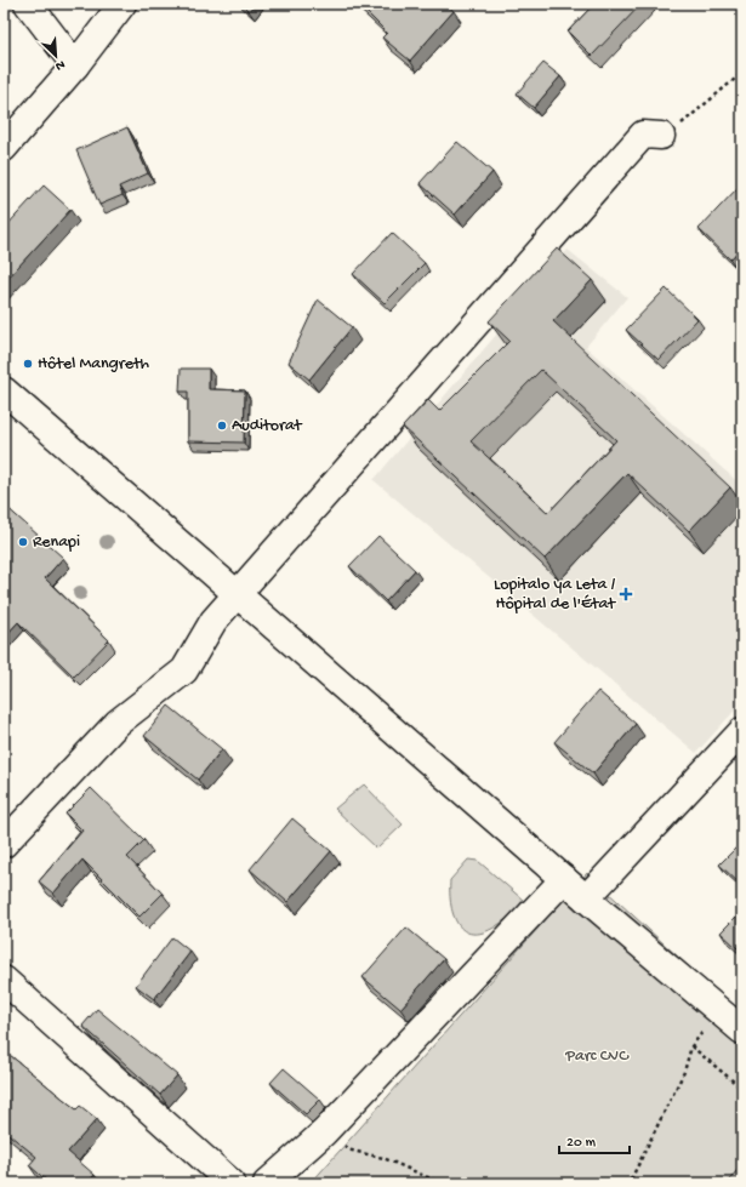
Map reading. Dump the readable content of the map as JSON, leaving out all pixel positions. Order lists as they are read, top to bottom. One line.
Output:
{"parks":["Parc CVC"],"places":{"other":["Hôtel Mangreth","Auditorat","Renapi"],"health":["Lopitalo ya Leta / Hôpital de l'État"]},"scale_bar":"20 m","north":"bottom right"}
